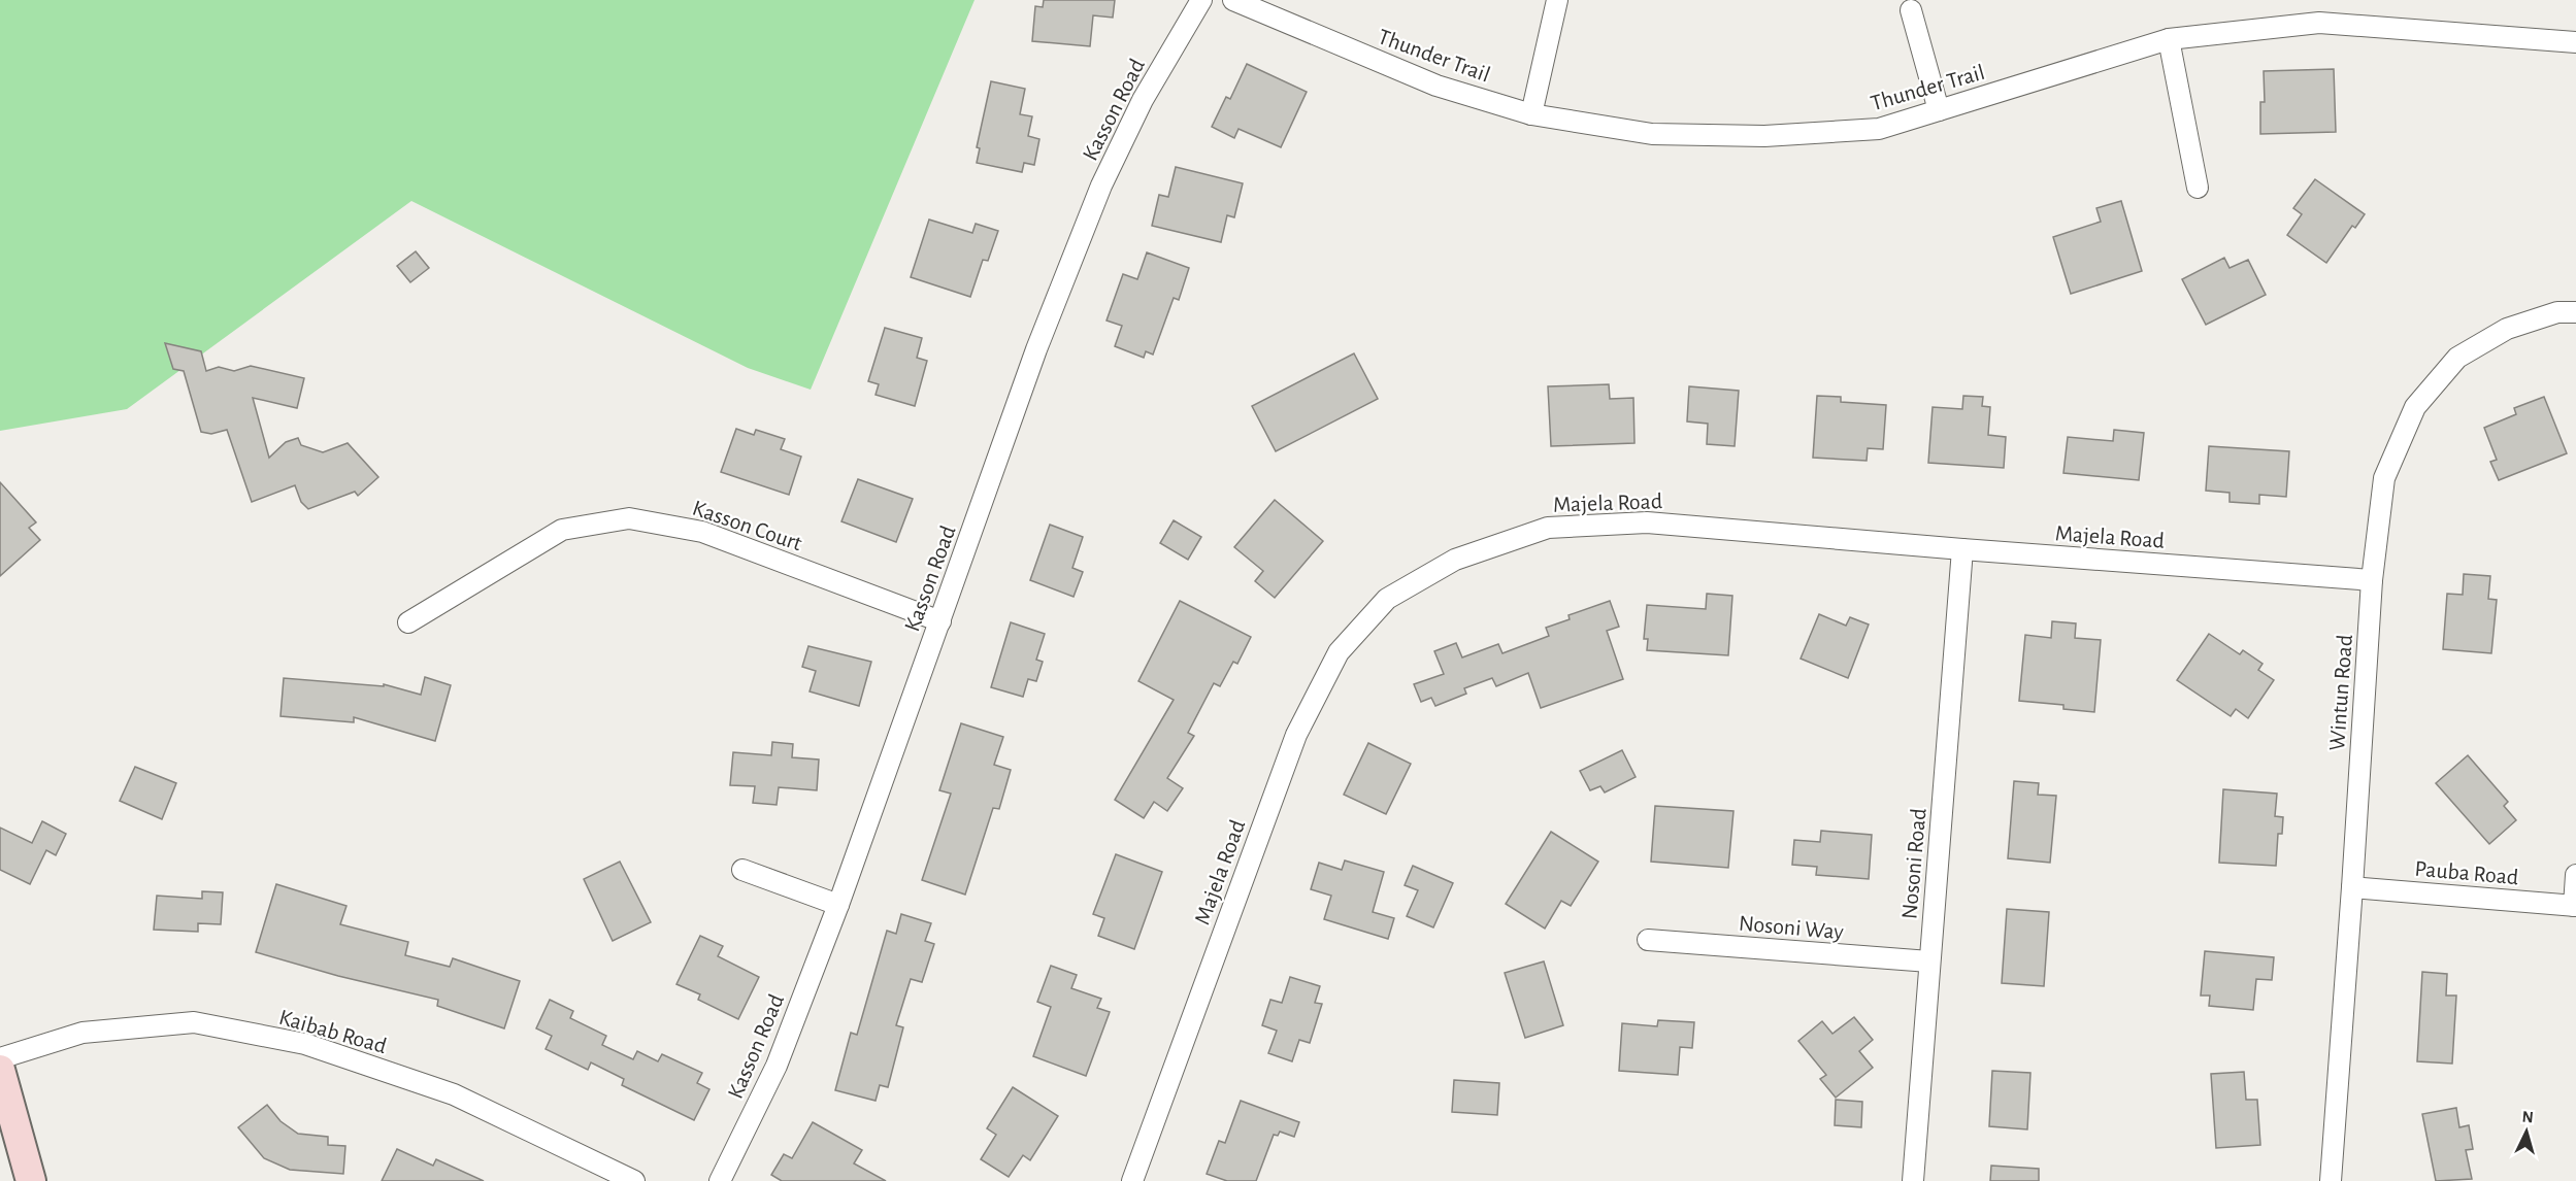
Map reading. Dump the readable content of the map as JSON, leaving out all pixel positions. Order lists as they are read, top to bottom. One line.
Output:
{"streets":{"street":["Thunder Trail","Kasson Road","Majela Road","Kasson Court","Wintun Road","Nosoni Road","Pauba Road","Nosoni Way","Kaibab Road"]},"crossings":[["Kasson Road","Kasson Court"],["Majela Road","Wintun Road"],["Majela Road","Nosoni Road"],["Wintun Road","Pauba Road"],["Nosoni Road","Nosoni Way"]],"north":"top"}
